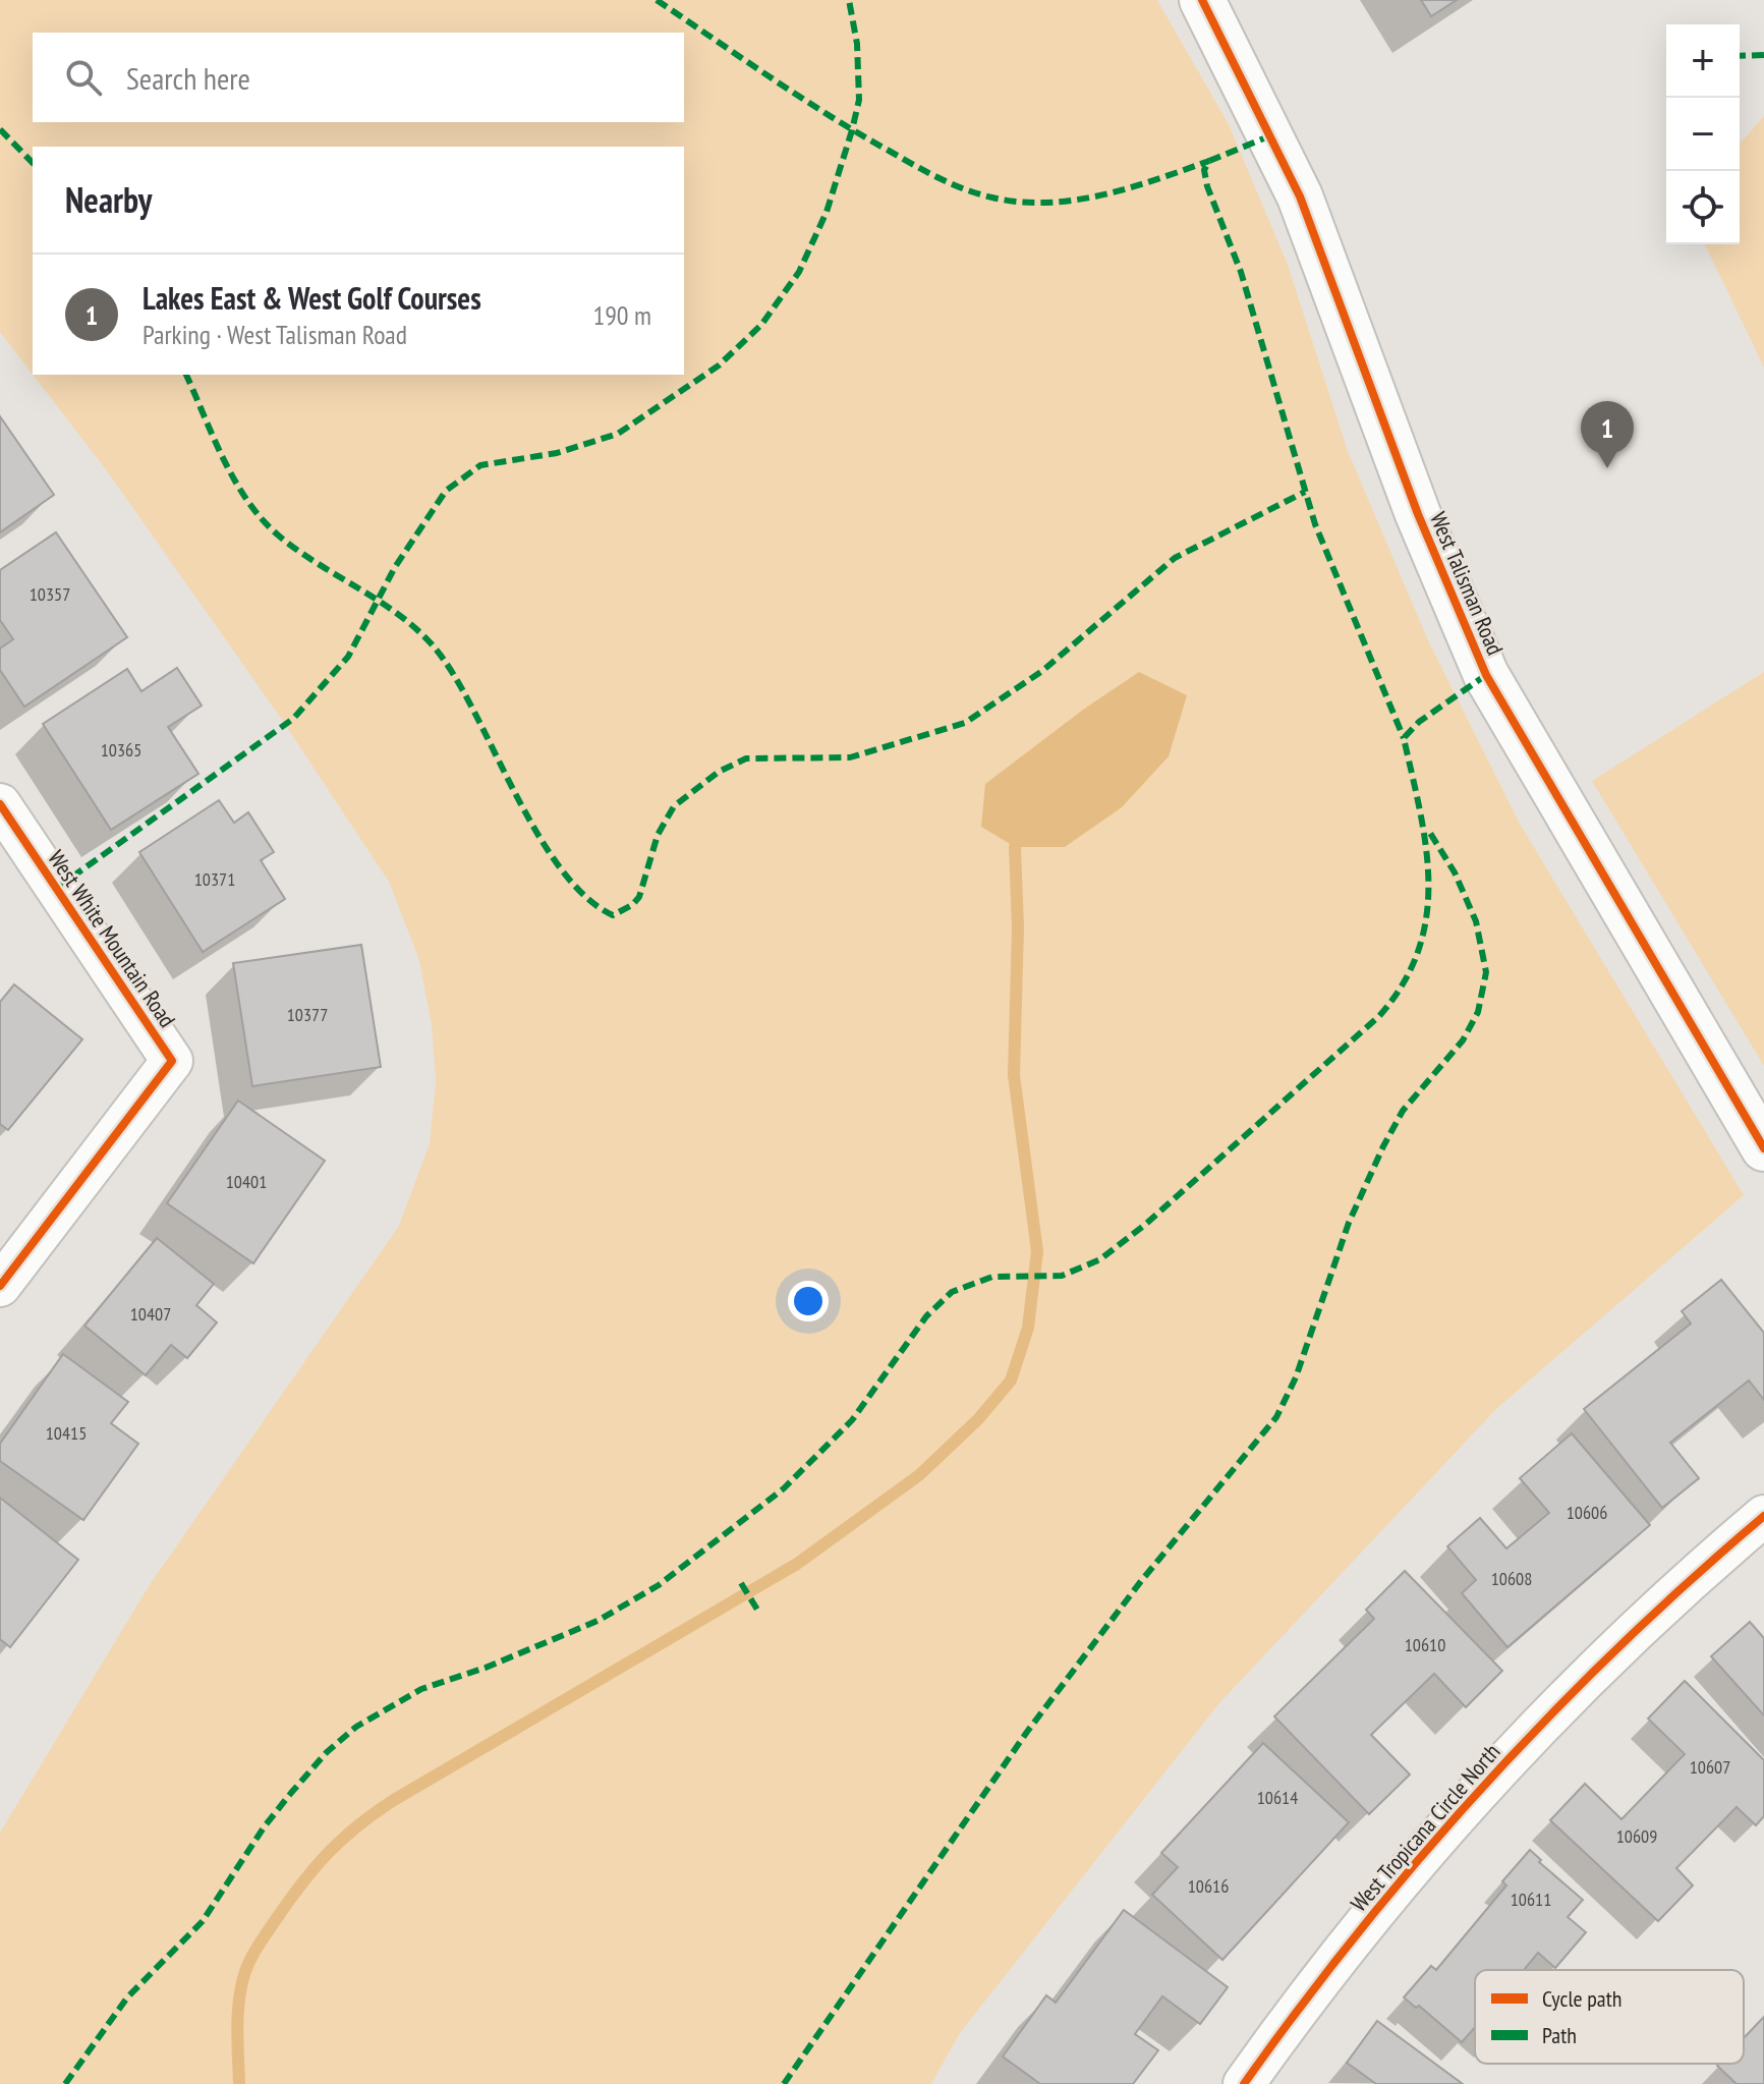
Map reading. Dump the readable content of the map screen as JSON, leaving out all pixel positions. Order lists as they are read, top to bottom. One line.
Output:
{"streets":{"street":["West Talisman Road","West White Mountain Road","West Tropicana Circle North"]},"house_numbers":["10357","10365","10371","10377","10401","10407","10415","10606","10608","10610","10607","10614","10609","10616","10611"],"legend":["Cycle path","Path"],"page":{"map_buttons":["+","−"],"search":"Search here","heading":"Nearby","list":[{"mark":"1","name":"Lakes East & West Golf Courses","note":"Parking · West Talisman Road","value":"190 m"}],"pins":"1"}}
